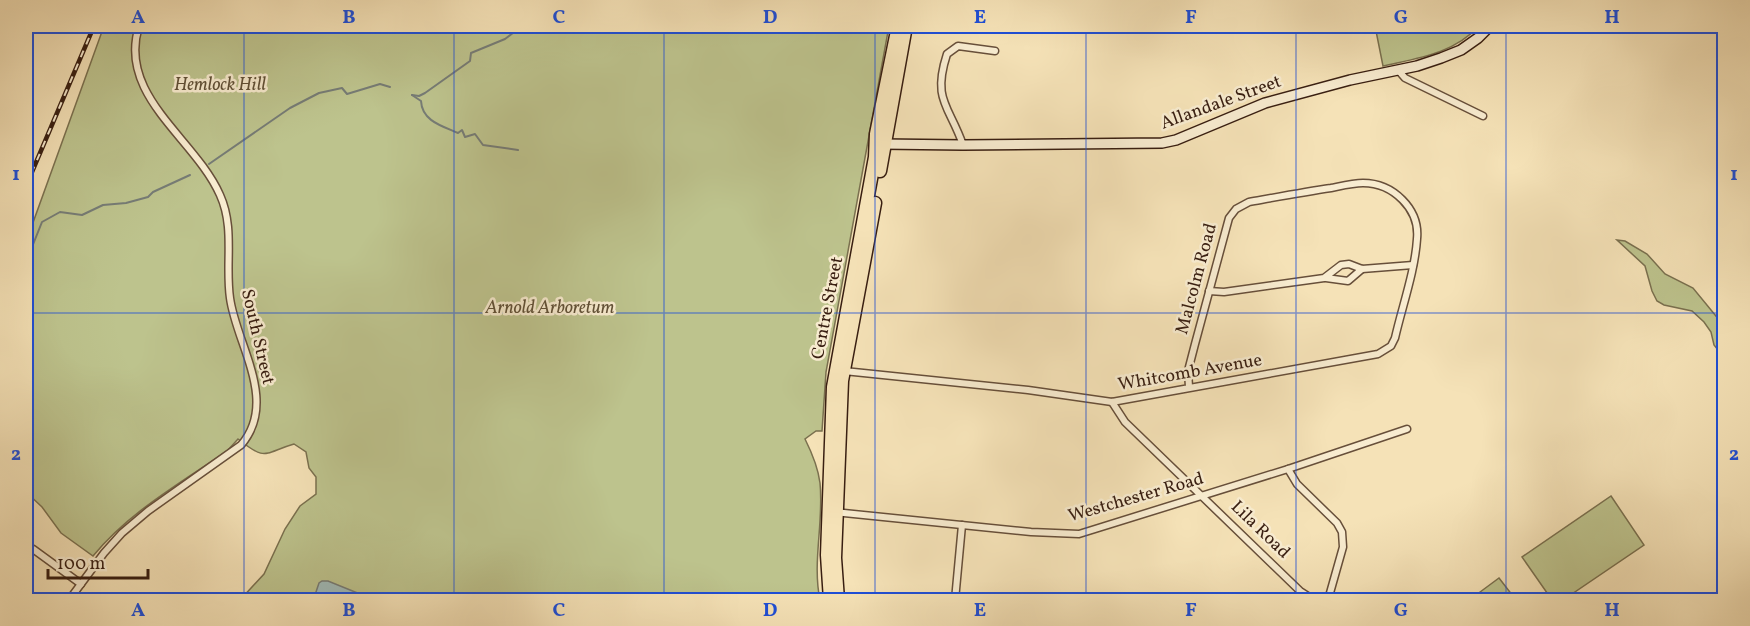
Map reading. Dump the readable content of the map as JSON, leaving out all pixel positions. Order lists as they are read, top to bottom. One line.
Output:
{"streets":{"highway":["Centre Street"],"street":["Allandale Street","Malcolm Road","South Street","Whitcomb Avenue","Westchester Road","Lila Road"]},"crossings":[["Allandale Street","Centre Street"],["Malcolm Road","Whitcomb Avenue"],["Centre Street","Whitcomb Avenue"],["Centre Street","Westchester Road"],["Whitcomb Avenue","Lila Road"],["Westchester Road","Lila Road"]],"parks":["Hemlock Hill","Arnold Arboretum"],"scale_bar":"100 m","grid":{"columns":["A","B","C","D","E","F","G","H"],"rows":["1","2"]}}
